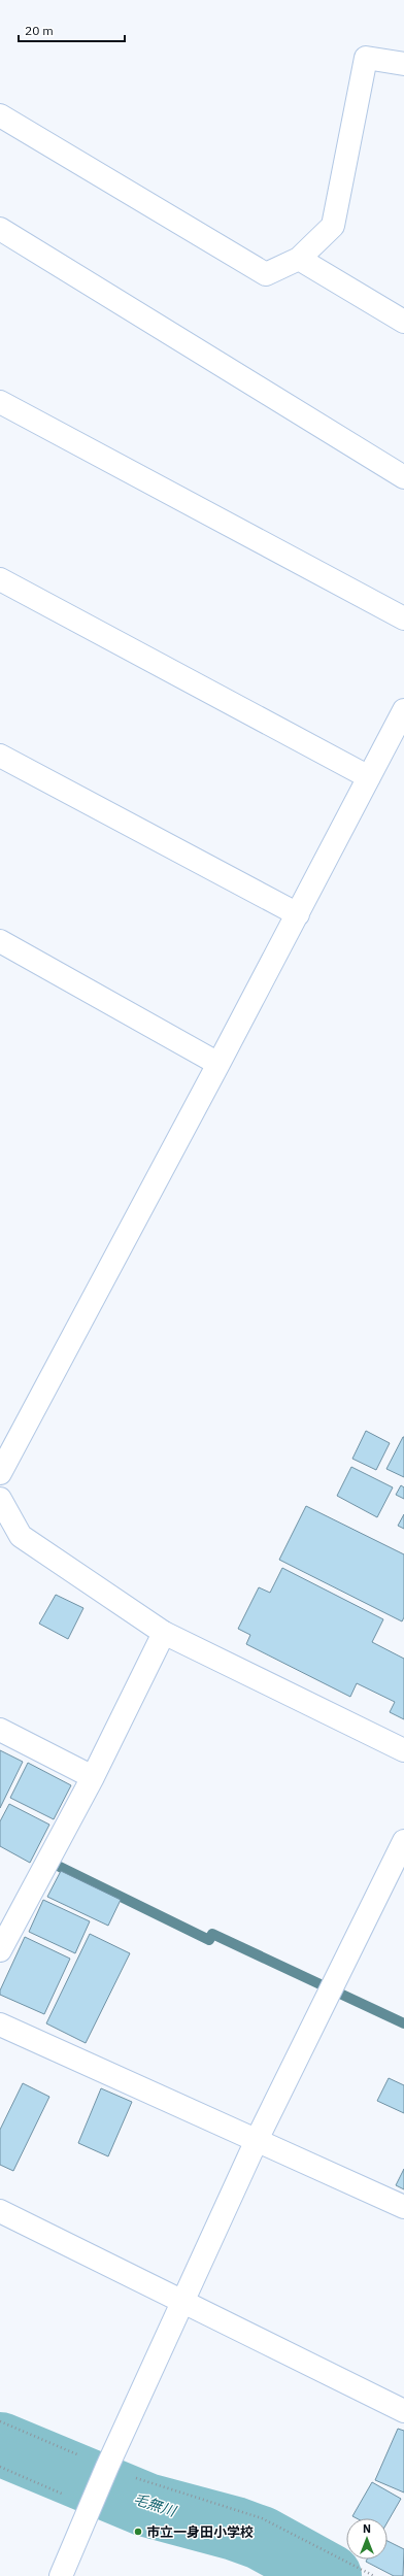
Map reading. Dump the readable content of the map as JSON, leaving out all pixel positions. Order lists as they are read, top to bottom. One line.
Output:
{"water":["毛無川"],"places":["市立一身田小学校"],"scale_bar":"20 m","north":"top"}
